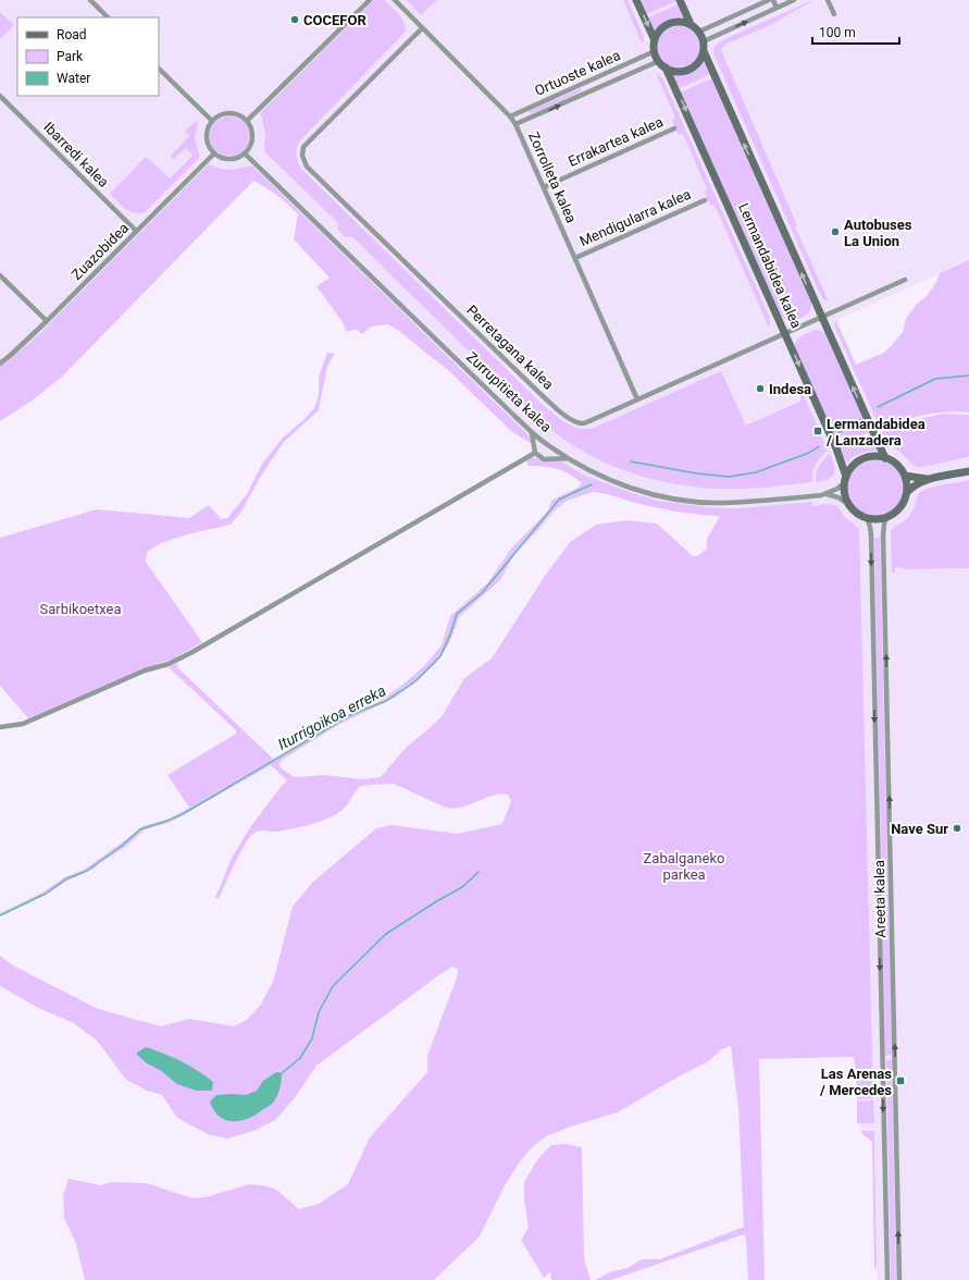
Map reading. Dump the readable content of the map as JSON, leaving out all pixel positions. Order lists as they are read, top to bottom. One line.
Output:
{"streets":{"street":["Ortuoste kalea","Errakartea kalea","Ibarredi kalea","Zorrolleta kalea","Mendigularra kalea","Zuazobidea","Lermandabidea kalea","Perretagana kalea","Zurrupitieta kalea","Areeta kalea"]},"crossings":[["Ortuoste kalea","Zorrolleta kalea"],["Ortuoste kalea","Lermandabidea kalea"],["Errakartea kalea","Zorrolleta kalea"],["Ibarredi kalea","Zuazobidea"],["Zorrolleta kalea","Mendigularra kalea"],["Zorrolleta kalea","Perretagana kalea"],["Zuazobidea","Zurrupitieta kalea"],["Lermandabidea kalea","Perretagana kalea"],["Lermandabidea kalea","Zurrupitieta kalea"],["Lermandabidea kalea","Areeta kalea"],["Zurrupitieta kalea","Areeta kalea"]],"water":["Iturrigoikoa erreka"],"parks":["Sarbikoetxea","Zabalganeko parkea"],"places":{"other":["COCEFOR","Autobuses La Union","Indesa","Nave Sur"],"transit":["Lermandabidea / Lanzadera","Las Arenas / Mercedes"]},"legend":["Road","Park","Water"],"scale_bar":"100 m"}
